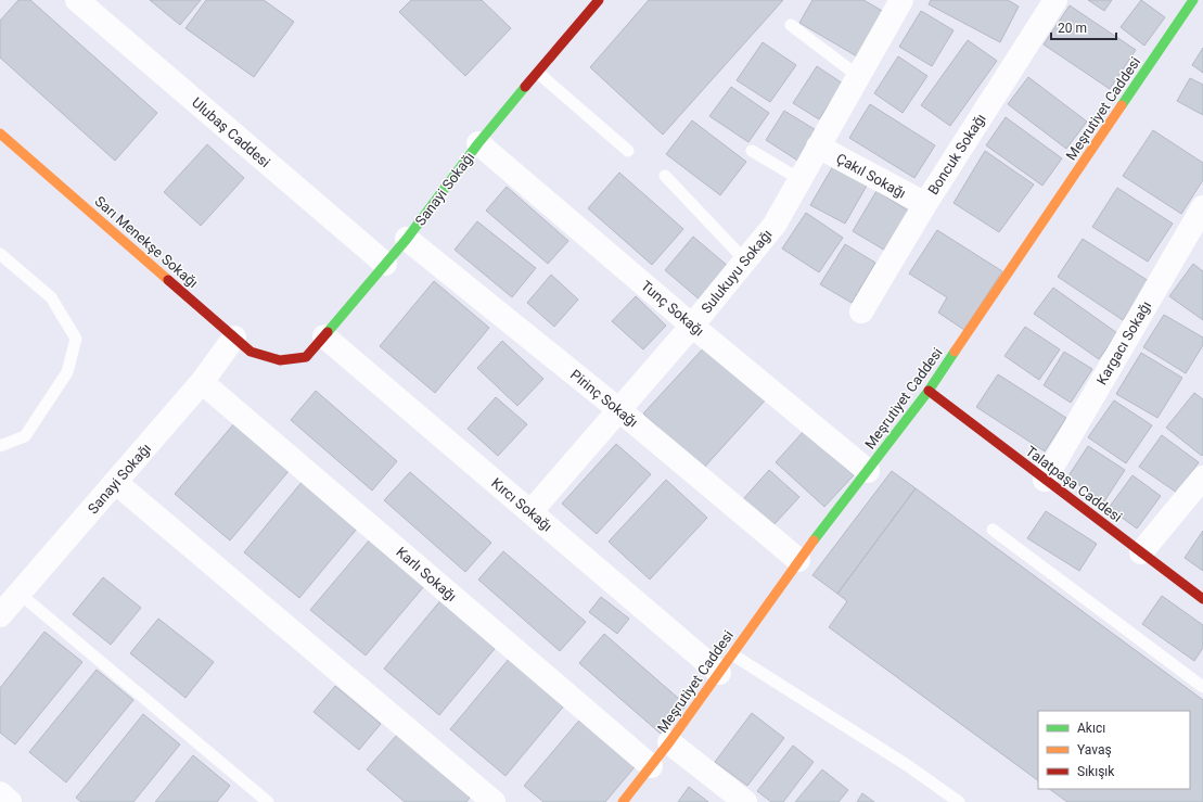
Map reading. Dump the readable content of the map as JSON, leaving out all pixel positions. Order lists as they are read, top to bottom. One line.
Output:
{"streets":{"main road":["Meşrutiyet Caddesi","Sanayi Sokağı","Sarı Menekşe Sokağı","Talatpaşa Caddesi"],"street":["Ulubaş Caddesi","Boncuk Sokağı","Çakıl Sokağı","Sulukuyu Sokağı","Tunç Sokağı","Kargacı Sokağı","Pirinç Sokağı","Kırcı Sokağı","Karlı Sokağı"]},"crossings":[["Meşrutiyet Caddesi","Tunç Sokağı"],["Meşrutiyet Caddesi","Pirinç Sokağı"],["Meşrutiyet Caddesi","Talatpaşa Caddesi"],["Meşrutiyet Caddesi","Kırcı Sokağı"],["Meşrutiyet Caddesi","Karlı Sokağı"],["Ulubaş Caddesi","Sanayi Sokağı"],["Boncuk Sokağı","Çakıl Sokağı"],["Çakıl Sokağı","Sulukuyu Sokağı"],["Sanayi Sokağı","Sarı Menekşe Sokağı"],["Sanayi Sokağı","Tunç Sokağı"],["Sanayi Sokağı","Pirinç Sokağı"],["Sanayi Sokağı","Kırcı Sokağı"],["Sanayi Sokağı","Karlı Sokağı"],["Sulukuyu Sokağı","Tunç Sokağı"],["Sulukuyu Sokağı","Pirinç Sokağı"],["Sulukuyu Sokağı","Kırcı Sokağı"],["Kargacı Sokağı","Talatpaşa Caddesi"]],"legend":["Akıcı","Yavaş","Sıkışık"],"scale_bar":"20 m"}
